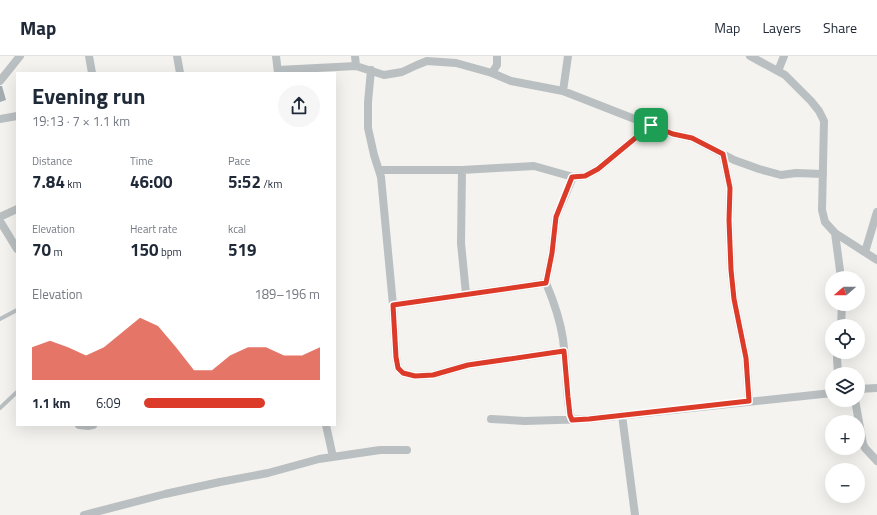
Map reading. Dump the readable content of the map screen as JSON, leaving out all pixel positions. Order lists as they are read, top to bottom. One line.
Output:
{"north":"left","page":{"header":"Map","nav":["Map","Layers","Share"],"heading":["Evening run","19:13 · 7 × 1.1 km"],"stats":[["Distance","7.84 km"],["Time","46:00"],["Pace","5:52 /km"],["Elevation","70 m"],["Heart rate","150 bpm"],["kcal","519"]],"map_buttons":["+","−"],"chart":["Elevation","189–196 m"],"list":[{"name":"1.1 km","note":"6:09"}]}}
